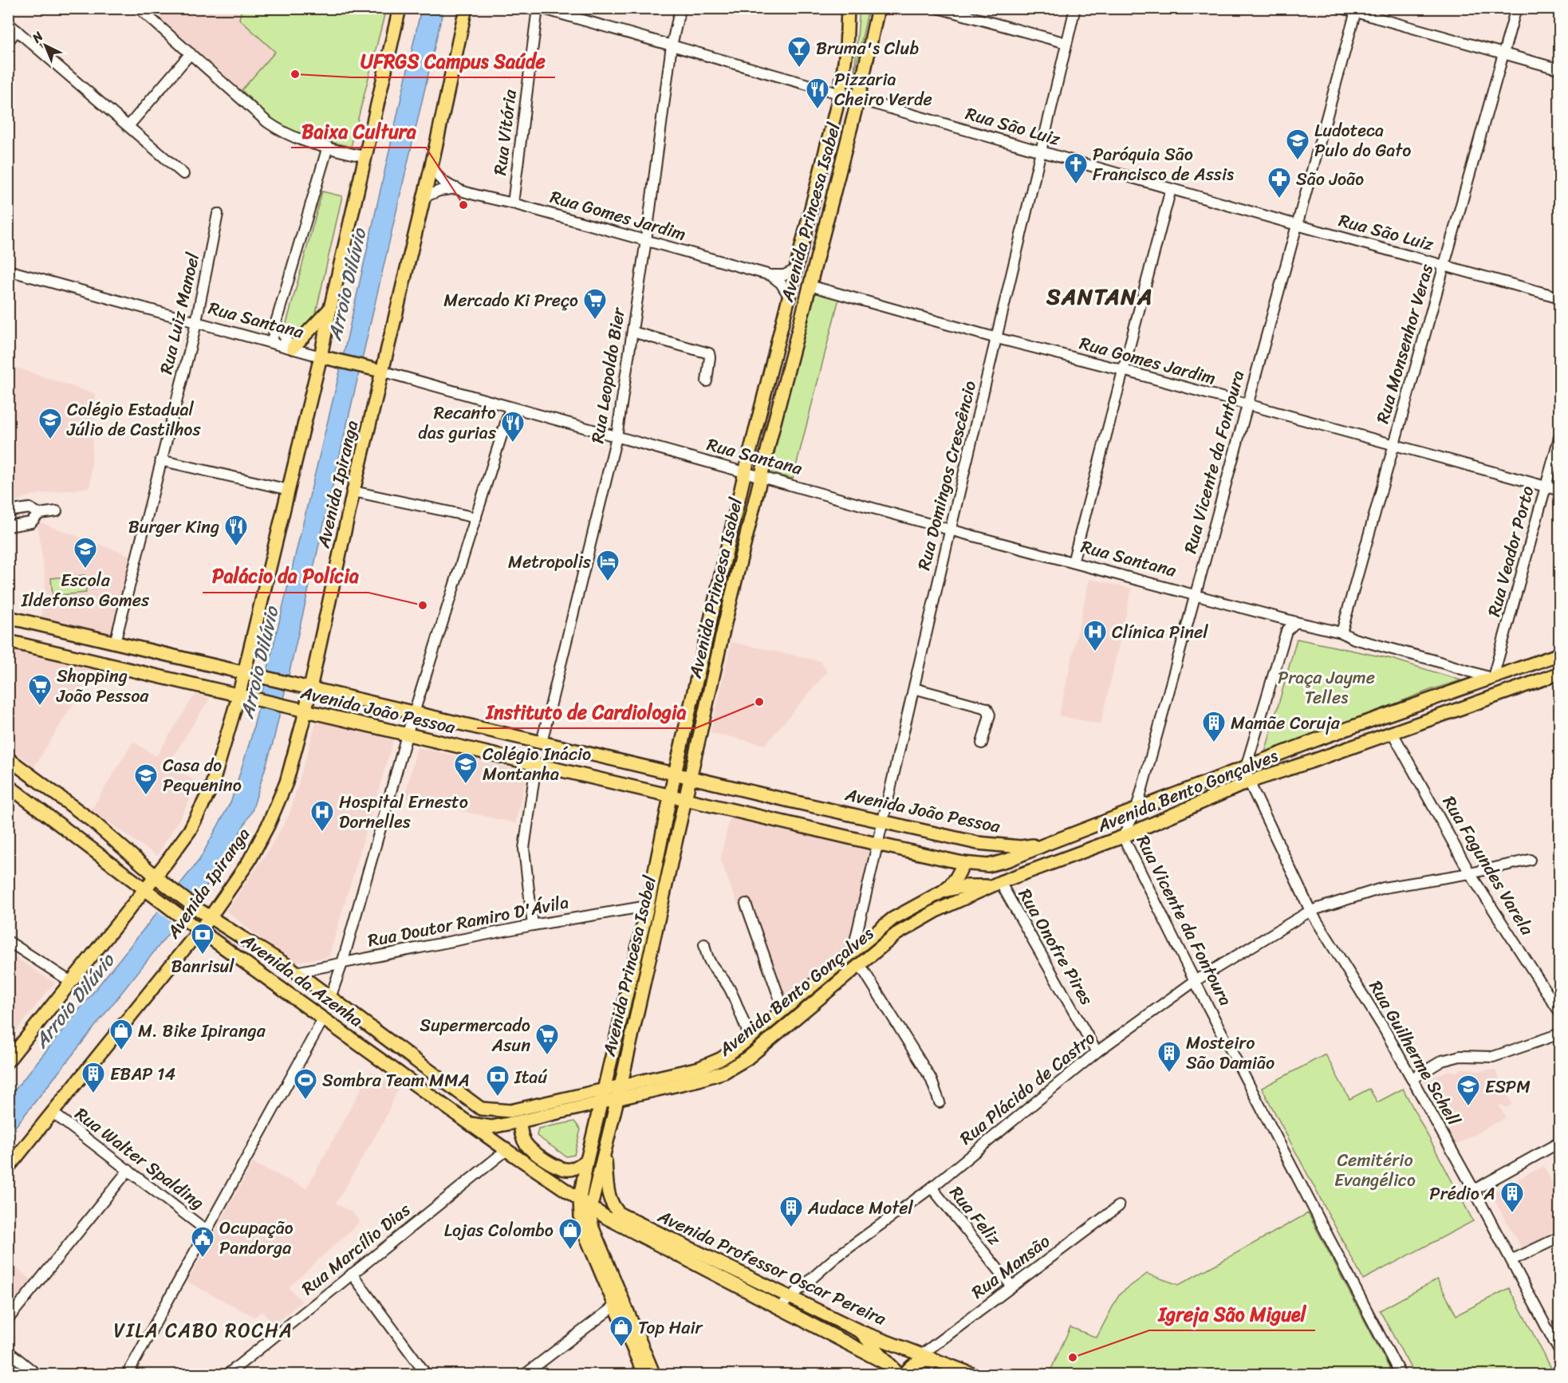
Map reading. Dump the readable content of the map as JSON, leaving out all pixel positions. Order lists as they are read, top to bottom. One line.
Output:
{"streets":{"main road":["Avenida Princesa Isabel","Rua Santana","Avenida Ipiranga","Avenida João Pessoa","Avenida Bento Gonçalves","Avenida da Azenha","Avenida Professor Oscar Pereira"],"street":["Rua São Luiz","Rua Vitória","Rua Gomes Jardim","Rua Luiz Manoel","Rua Monsenhor Veras","Rua Leopoldo Bier","Rua Vicente da Fontoura","Rua Domingos Crescêncio","Rua Veador Porto","Rua Fagundes Varela","Rua Doutor Ramiro D'Ávila","Rua Onofre Pires","Rua Guilherme Schell","Rua Plácido de Castro","Rua Walter Spalding","Rua Feliz","Rua Marcílio Dias","Rua Mansão"]},"crossings":[["Rua São Luiz","Rua Vitória"],["Rua São Luiz","Avenida Princesa Isabel"],["Rua São Luiz","Rua Monsenhor Veras"],["Rua São Luiz","Rua Leopoldo Bier"],["Rua São Luiz","Rua Vicente da Fontoura"],["Rua São Luiz","Rua Domingos Crescêncio"],["Rua Vitória","Rua Gomes Jardim"],["Avenida Princesa Isabel","Rua Gomes Jardim"],["Avenida Princesa Isabel","Rua Santana"],["Avenida Princesa Isabel","Avenida João Pessoa"],["Avenida Princesa Isabel","Avenida Bento Gonçalves"],["Avenida Princesa Isabel","Rua Doutor Ramiro D'Ávila"],["Avenida Princesa Isabel","Avenida da Azenha"],["Avenida Princesa Isabel","Avenida Professor Oscar Pereira"],["Rua Gomes Jardim","Rua Monsenhor Veras"],["Rua Gomes Jardim","Rua Leopoldo Bier"],["Rua Gomes Jardim","Rua Vicente da Fontoura"],["Rua Gomes Jardim","Rua Domingos Crescêncio"],["Rua Gomes Jardim","Avenida Ipiranga"],["Rua Gomes Jardim","Rua Veador Porto"],["Rua Luiz Manoel","Rua Santana"],["Rua Luiz Manoel","Avenida João Pessoa"],["Rua Santana","Rua Monsenhor Veras"],["Rua Santana","Rua Leopoldo Bier"],["Rua Santana","Rua Vicente da Fontoura"],["Rua Santana","Rua Domingos Crescêncio"],["Rua Santana","Avenida Ipiranga"],["Rua Santana","Rua Veador Porto"],["Rua Santana","Avenida Bento Gonçalves"],["Rua Leopoldo Bier","Avenida João Pessoa"],["Rua Vicente da Fontoura","Avenida Bento Gonçalves"],["Rua Vicente da Fontoura","Rua Plácido de Castro"],["Rua Domingos Crescêncio","Avenida João Pessoa"],["Rua Domingos Crescêncio","Avenida Bento Gonçalves"],["Avenida Ipiranga","Avenida João Pessoa"],["Avenida Ipiranga","Avenida da Azenha"],["Avenida Ipiranga","Rua Walter Spalding"],["Rua Veador Porto","Avenida Bento Gonçalves"],["Avenida João Pessoa","Avenida Bento Gonçalves"],["Avenida Bento Gonçalves","Rua Fagundes Varela"],["Avenida Bento Gonçalves","Rua Onofre Pires"],["Avenida Bento Gonçalves","Avenida da Azenha"],["Avenida Bento Gonçalves","Rua Guilherme Schell"],["Rua Fagundes Varela","Rua Plácido de Castro"],["Rua Doutor Ramiro D'Ávila","Avenida da Azenha"],["Rua Onofre Pires","Rua Plácido de Castro"],["Avenida da Azenha","Rua Marcílio Dias"],["Avenida da Azenha","Avenida Professor Oscar Pereira"],["Rua Guilherme Schell","Rua Plácido de Castro"],["Rua Plácido de Castro","Rua Feliz"],["Rua Plácido de Castro","Avenida Professor Oscar Pereira"],["Rua Feliz","Rua Mansão"],["Rua Mansão","Avenida Professor Oscar Pereira"]],"districts":["SANTANA","VILA CABO ROCHA"],"water":["Arroio Dilúvio"],"parks":["Praça Jayme Telles","Cemitério Evangélico"],"places":{"bar":["Bruma's Club"],"other":["UFRGS Campus Saúde","Baixa Cultura","Palácio da Polícia","Instituto de Cardiologia","Igreja São Miguel"],"restaurant":["Pizzaria Cheiro Verde","Recanto das gurias","Burger King"],"school or university":["Ludoteca Pulo do Gato","Colégio Estadual Júlio de Castilhos","Escola Ildefonso Gomes","Colégio Inácio Montanha","Casa do Pequenino","ESPM"],"church":["Paróquia São Francisco de Assis"],"pharmacy":["São João"],"supermarket":["Mercado Ki Preço","Shopping João Pessoa","Supermercado Asun"],"hotel":["Metropolis"],"hospital":["Clínica Pinel","Hospital Ernesto Dornelles"],"building":["Mamãe Coruja","Mosteiro São Damião","EBAP 14","Prédio A","Audace Motel"],"bank":["Banrisul","Itaú"],"shop":["M. Bike Ipiranga","Lojas Colombo","Top Hair"],"sports":["Sombra Team MMA"],"public building":["Ocupação Pandorga"]},"north":"top left"}
